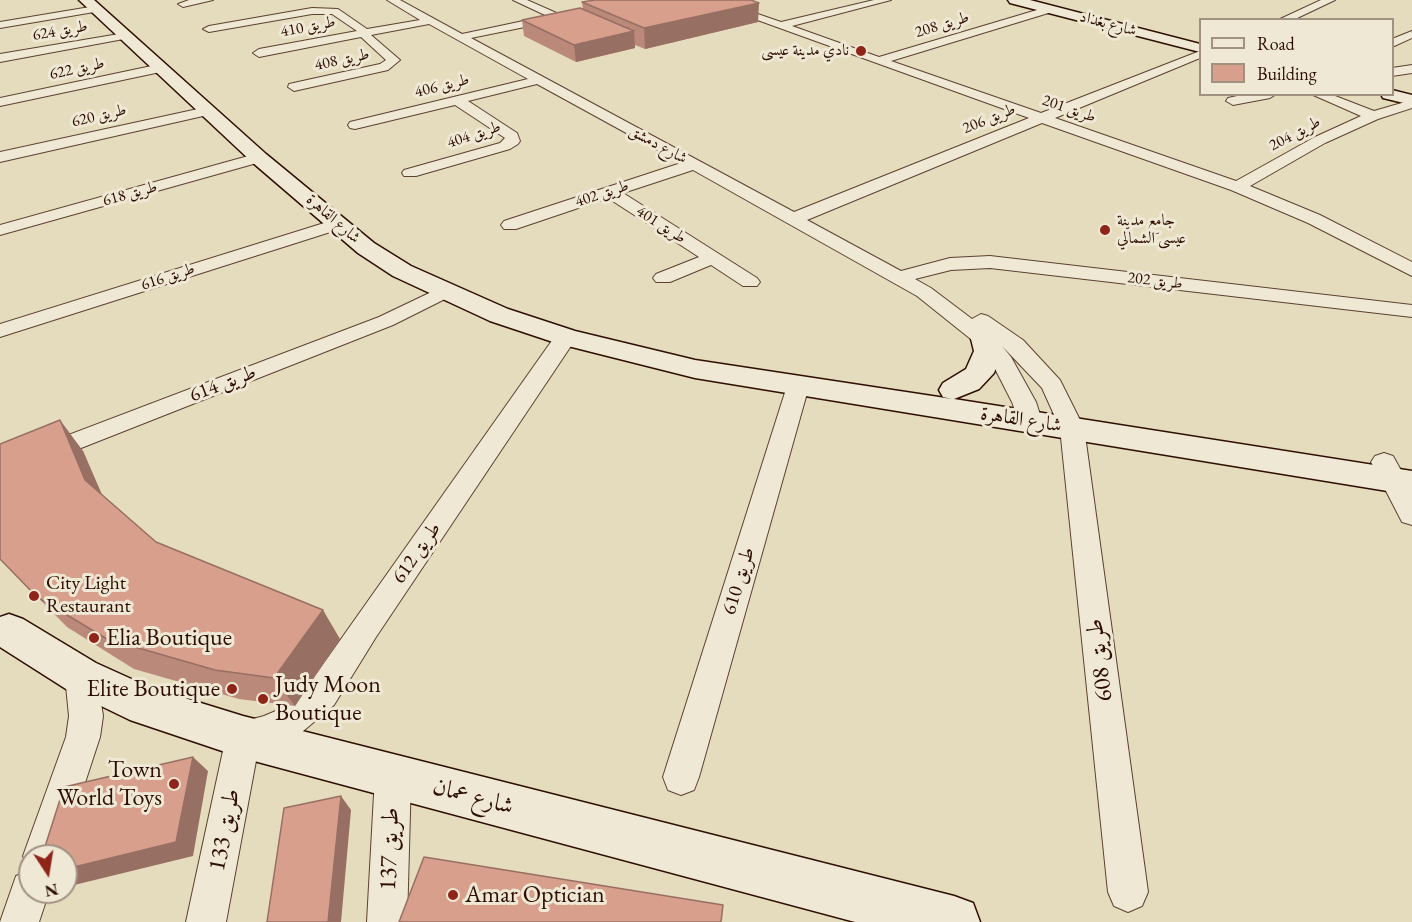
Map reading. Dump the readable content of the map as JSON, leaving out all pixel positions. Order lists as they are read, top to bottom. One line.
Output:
{"streets":{"street":["شارع بغداد","طريق 208","طريق 410","طريق 624","طريق 408","طريق 622","طريق 406","طريق 201","طريق 620","طريق 206","طريق 204","طريق 404","شارع دمشق","طريق 618","طريق 402","شارع القاهرة","طريق 401","طريق 616","طريق 202","طريق 614","طريق 612","طريق 610","طريق 608","شارع عمان","طريق 133","طريق 137"]},"crossings":[["شارع بغداد","طريق 208"],["طريق 208","طريق 201"],["طريق 410","طريق 408"],["طريق 624","شارع القاهرة"],["طريق 408","شارع دمشق"],["طريق 622","شارع القاهرة"],["طريق 406","طريق 404"],["طريق 406","شارع دمشق"],["طريق 201","طريق 206"],["طريق 201","طريق 204"],["طريق 620","شارع القاهرة"],["طريق 206","شارع دمشق"],["شارع دمشق","طريق 402"],["شارع دمشق","شارع القاهرة"],["شارع دمشق","طريق 202"],["شارع دمشق","طريق 608"],["طريق 618","شارع القاهرة"],["طريق 402","طريق 401"],["شارع القاهرة","طريق 616"],["شارع القاهرة","طريق 614"],["شارع القاهرة","طريق 612"],["شارع القاهرة","طريق 610"],["شارع القاهرة","طريق 608"],["طريق 612","شارع عمان"],["طريق 612","طريق 133"],["شارع عمان","طريق 133"],["شارع عمان","طريق 137"]],"places":["نادي مدينة عيسى","جامع مدينة عيسى الشمالي","City Light Restaurant","Elia Boutique","Elite Boutique","Judy Moon Boutique","Town World Toys","Amar Optician"],"legend":["Road","Building"],"north":"bottom"}
